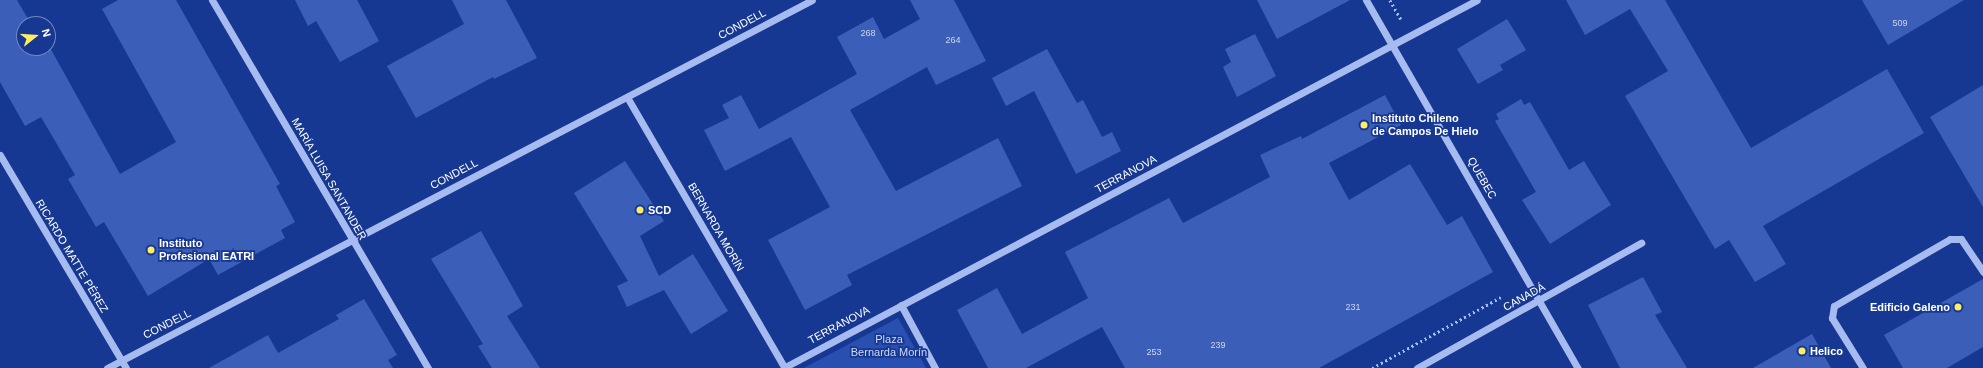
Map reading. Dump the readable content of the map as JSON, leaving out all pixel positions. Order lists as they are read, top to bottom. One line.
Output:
{"streets":{"street":["CONDELL","TERRANOVA","QUEBEC","MARÍA LUISA SANTANDER","BERNARDA MORÍN","RICARDO MATTE PÉREZ","CANADÁ"]},"crossings":[["CONDELL","MARÍA LUISA SANTANDER"],["CONDELL","BERNARDA MORÍN"],["CONDELL","RICARDO MATTE PÉREZ"],["TERRANOVA","QUEBEC"],["TERRANOVA","BERNARDA MORÍN"],["QUEBEC","CANADÁ"]],"parks":["Plaza Bernarda Morín"],"places":["Instituto Chileno de Campos De Hielo","SCD","Instituto Profesional EATRI","Edificio Galeno","Helico"],"house_numbers":["509","268","264","231","239","253"],"north":"right"}
